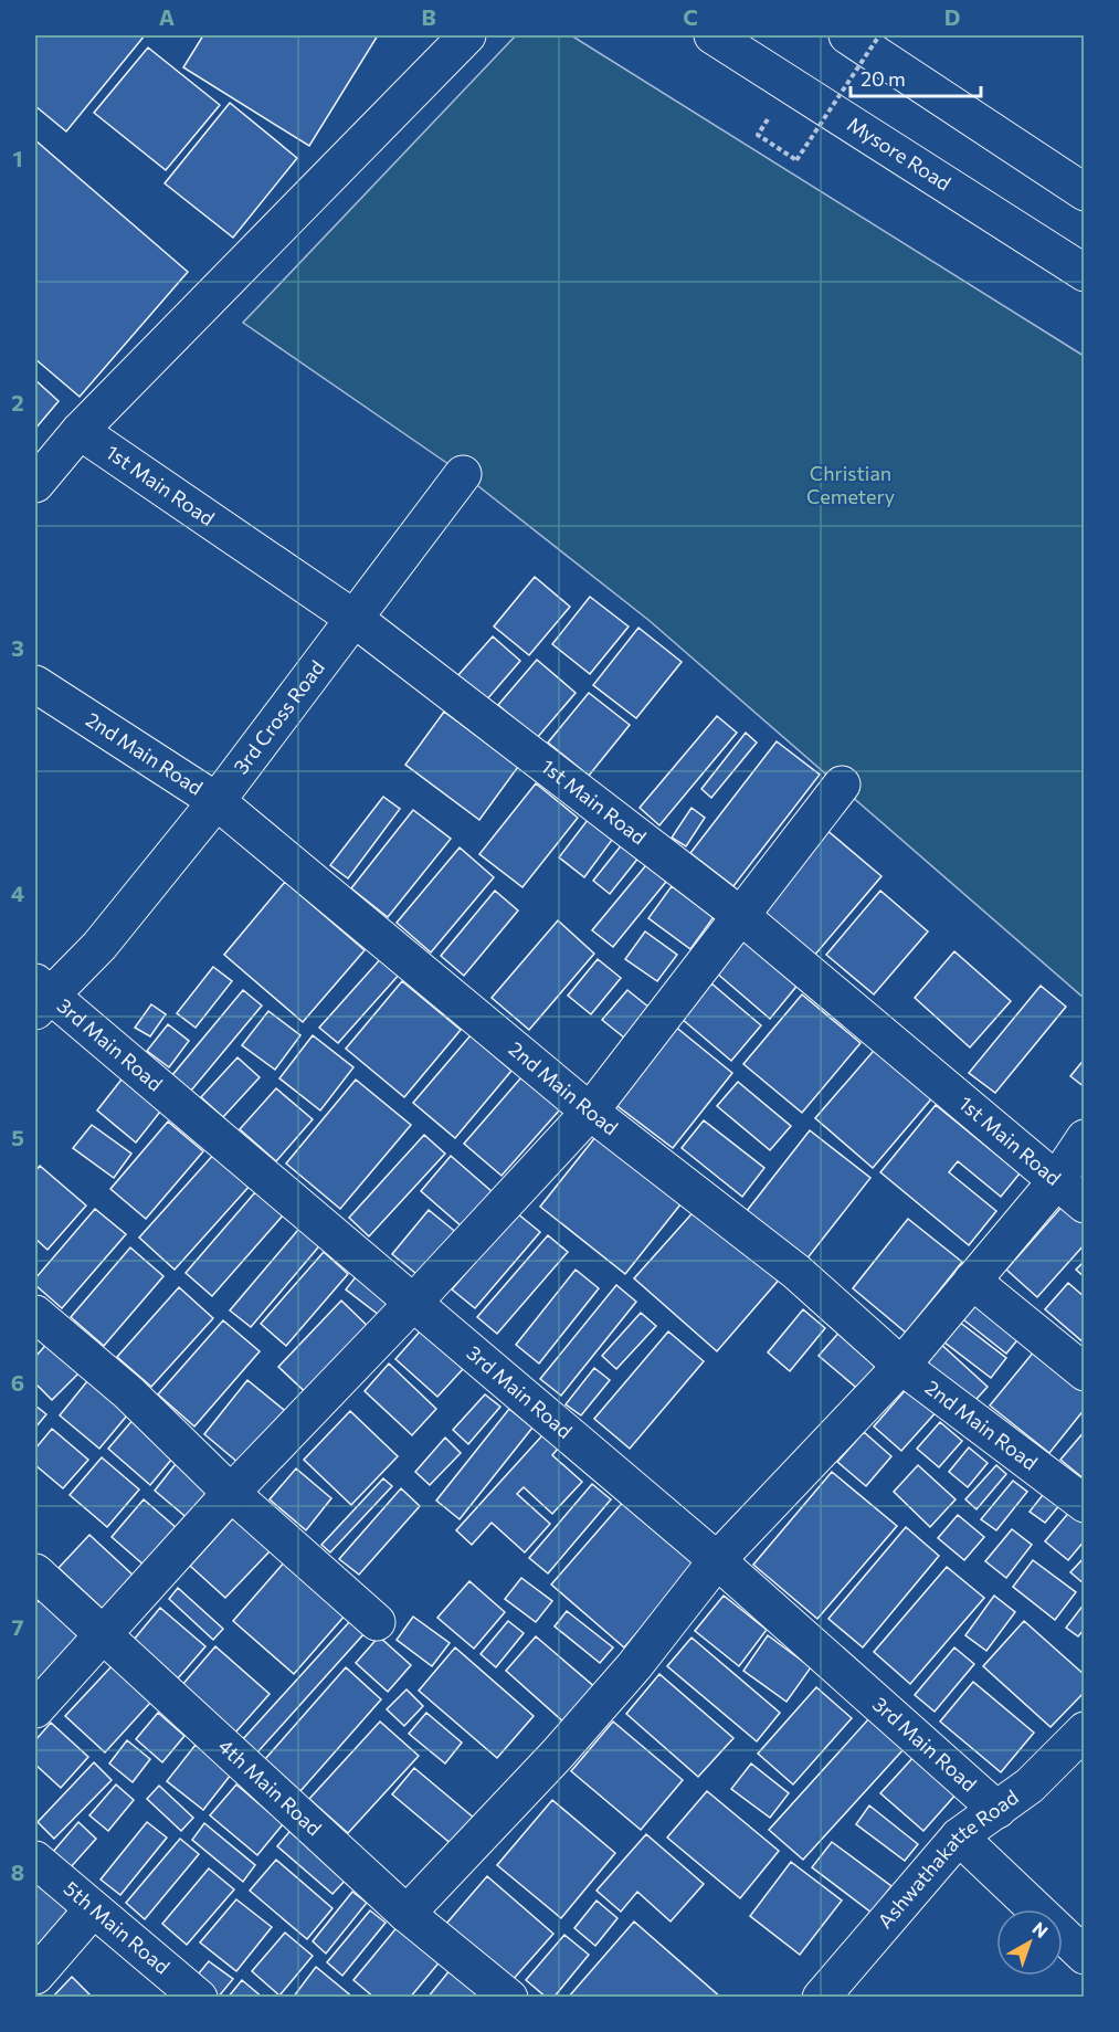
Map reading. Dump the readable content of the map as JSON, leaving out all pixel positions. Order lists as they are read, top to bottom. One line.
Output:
{"streets":{"main road":["Mysore Road","1st Main Road","3rd Cross Road","2nd Main Road","3rd Main Road","4th Main Road","Ashwathakatte Road","5th Main Road"]},"crossings":[["1st Main Road","3rd Cross Road"],["3rd Cross Road","2nd Main Road"],["3rd Cross Road","3rd Main Road"],["3rd Main Road","Ashwathakatte Road"]],"parks":["Christian Cemetery"],"scale_bar":"20 m","north":"top right","grid":{"columns":["A","B","C","D"],"rows":["1","2","3","4","5","6","7","8"]}}
